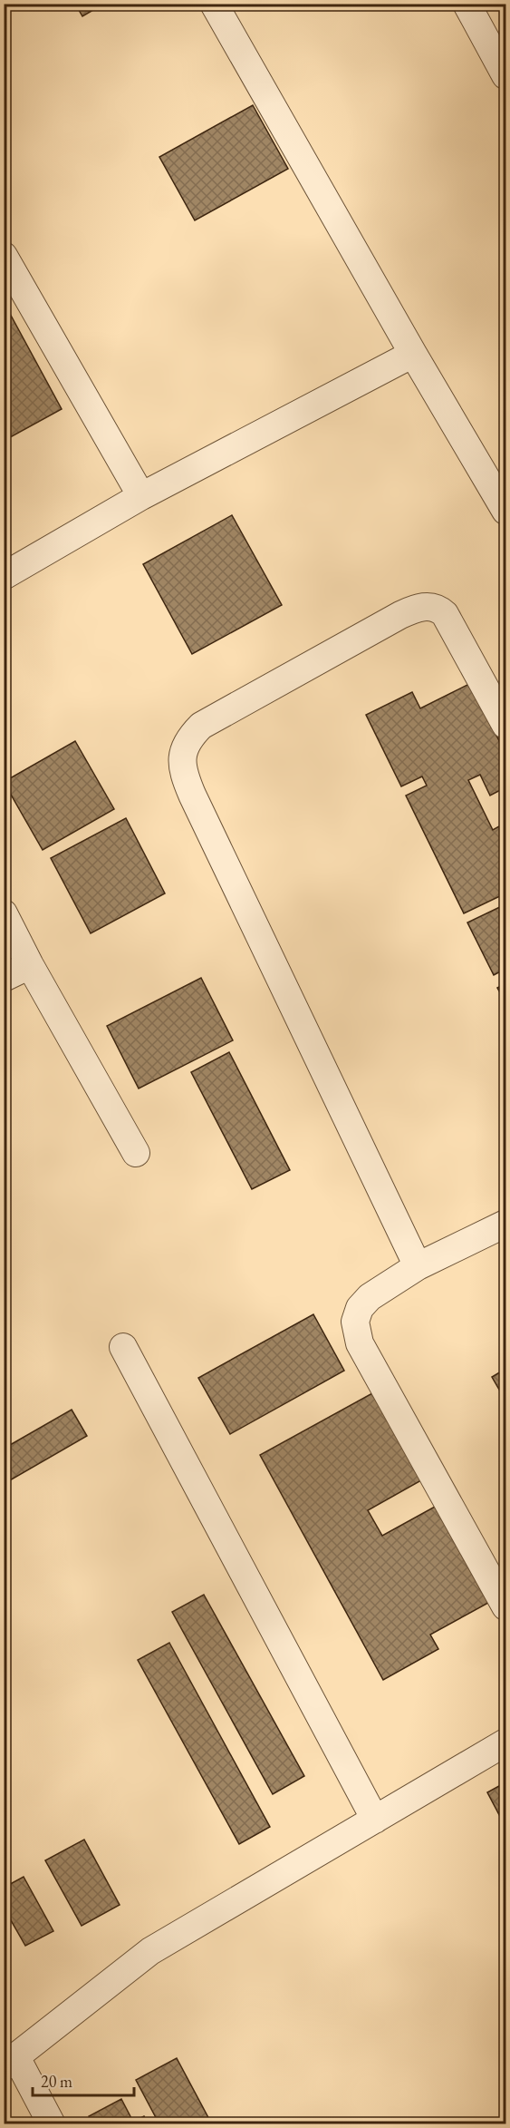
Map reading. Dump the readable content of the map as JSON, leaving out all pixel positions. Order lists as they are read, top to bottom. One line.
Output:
{"scale_bar":"20 m"}
